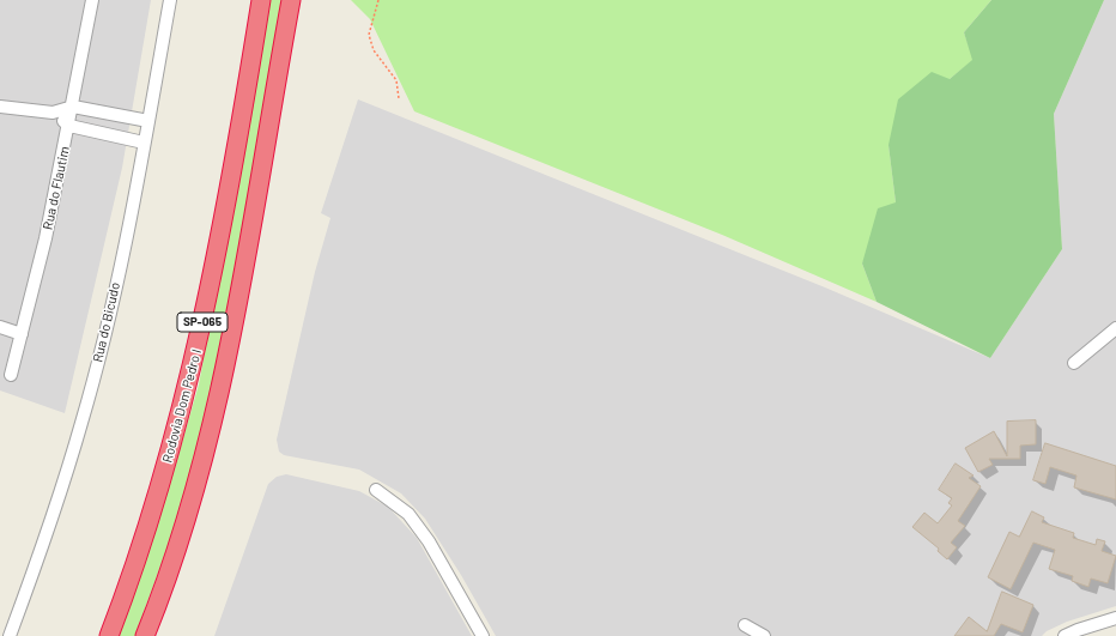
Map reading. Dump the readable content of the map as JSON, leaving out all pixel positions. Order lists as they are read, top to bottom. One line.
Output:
{"streets":{"highway":["SP-065","Rodovia Dom Pedro I"],"street":["Rua do Flautim","Rua do Bicudo"]}}
